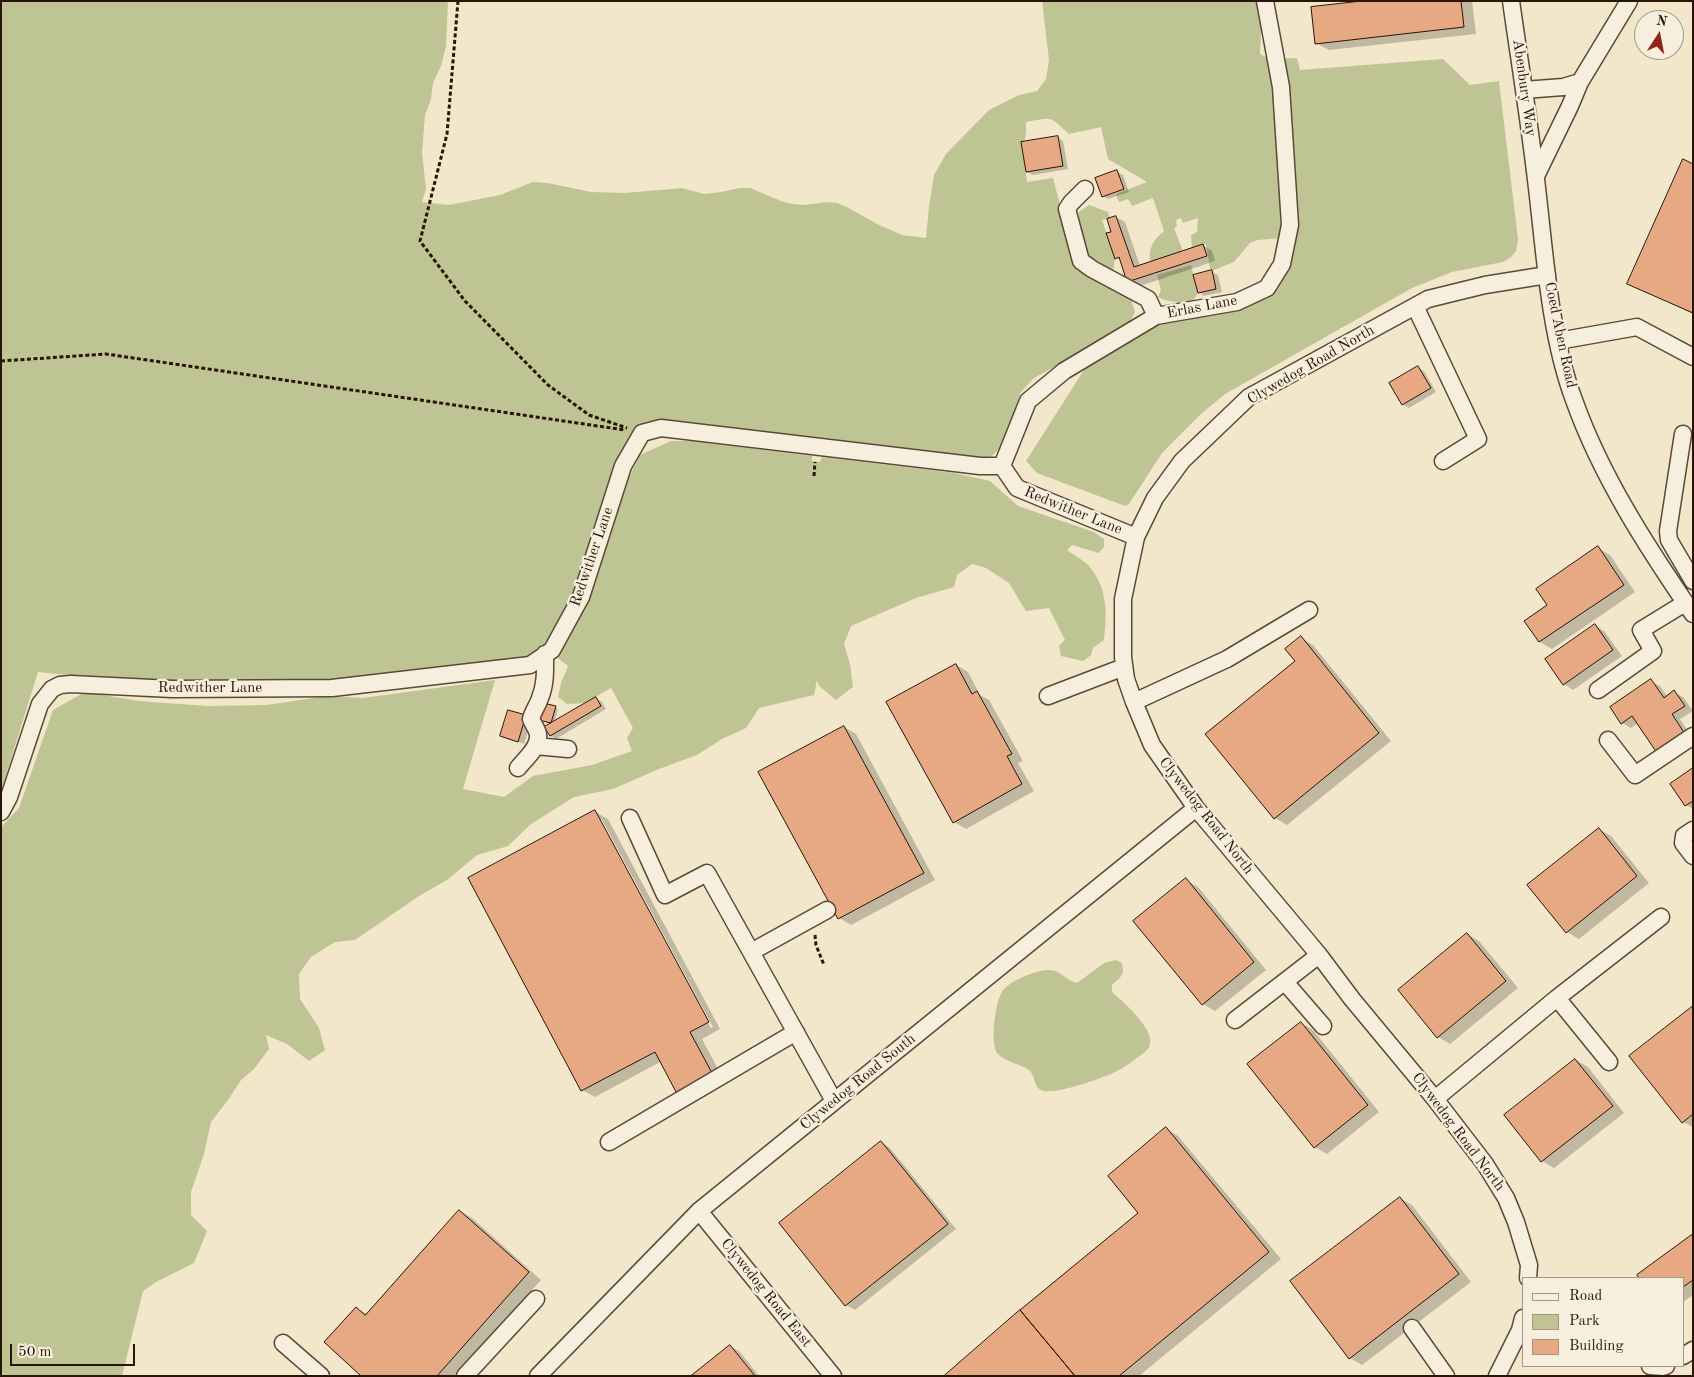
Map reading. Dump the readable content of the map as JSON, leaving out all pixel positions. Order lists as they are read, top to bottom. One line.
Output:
{"streets":{"street":["Abenbury Way","Erlas Lane","Coed Aben Road","Clywedog Road North","Redwither Lane","Clywedog Road South","Clywedog Road East"]},"crossings":[["Abenbury Way","Coed Aben Road"],["Erlas Lane","Redwither Lane"],["Coed Aben Road","Clywedog Road North"],["Clywedog Road North","Redwither Lane"],["Clywedog Road North","Clywedog Road South"],["Clywedog Road South","Clywedog Road East"]],"legend":["Road","Park","Building"],"scale_bar":"50 m","north":"top"}
